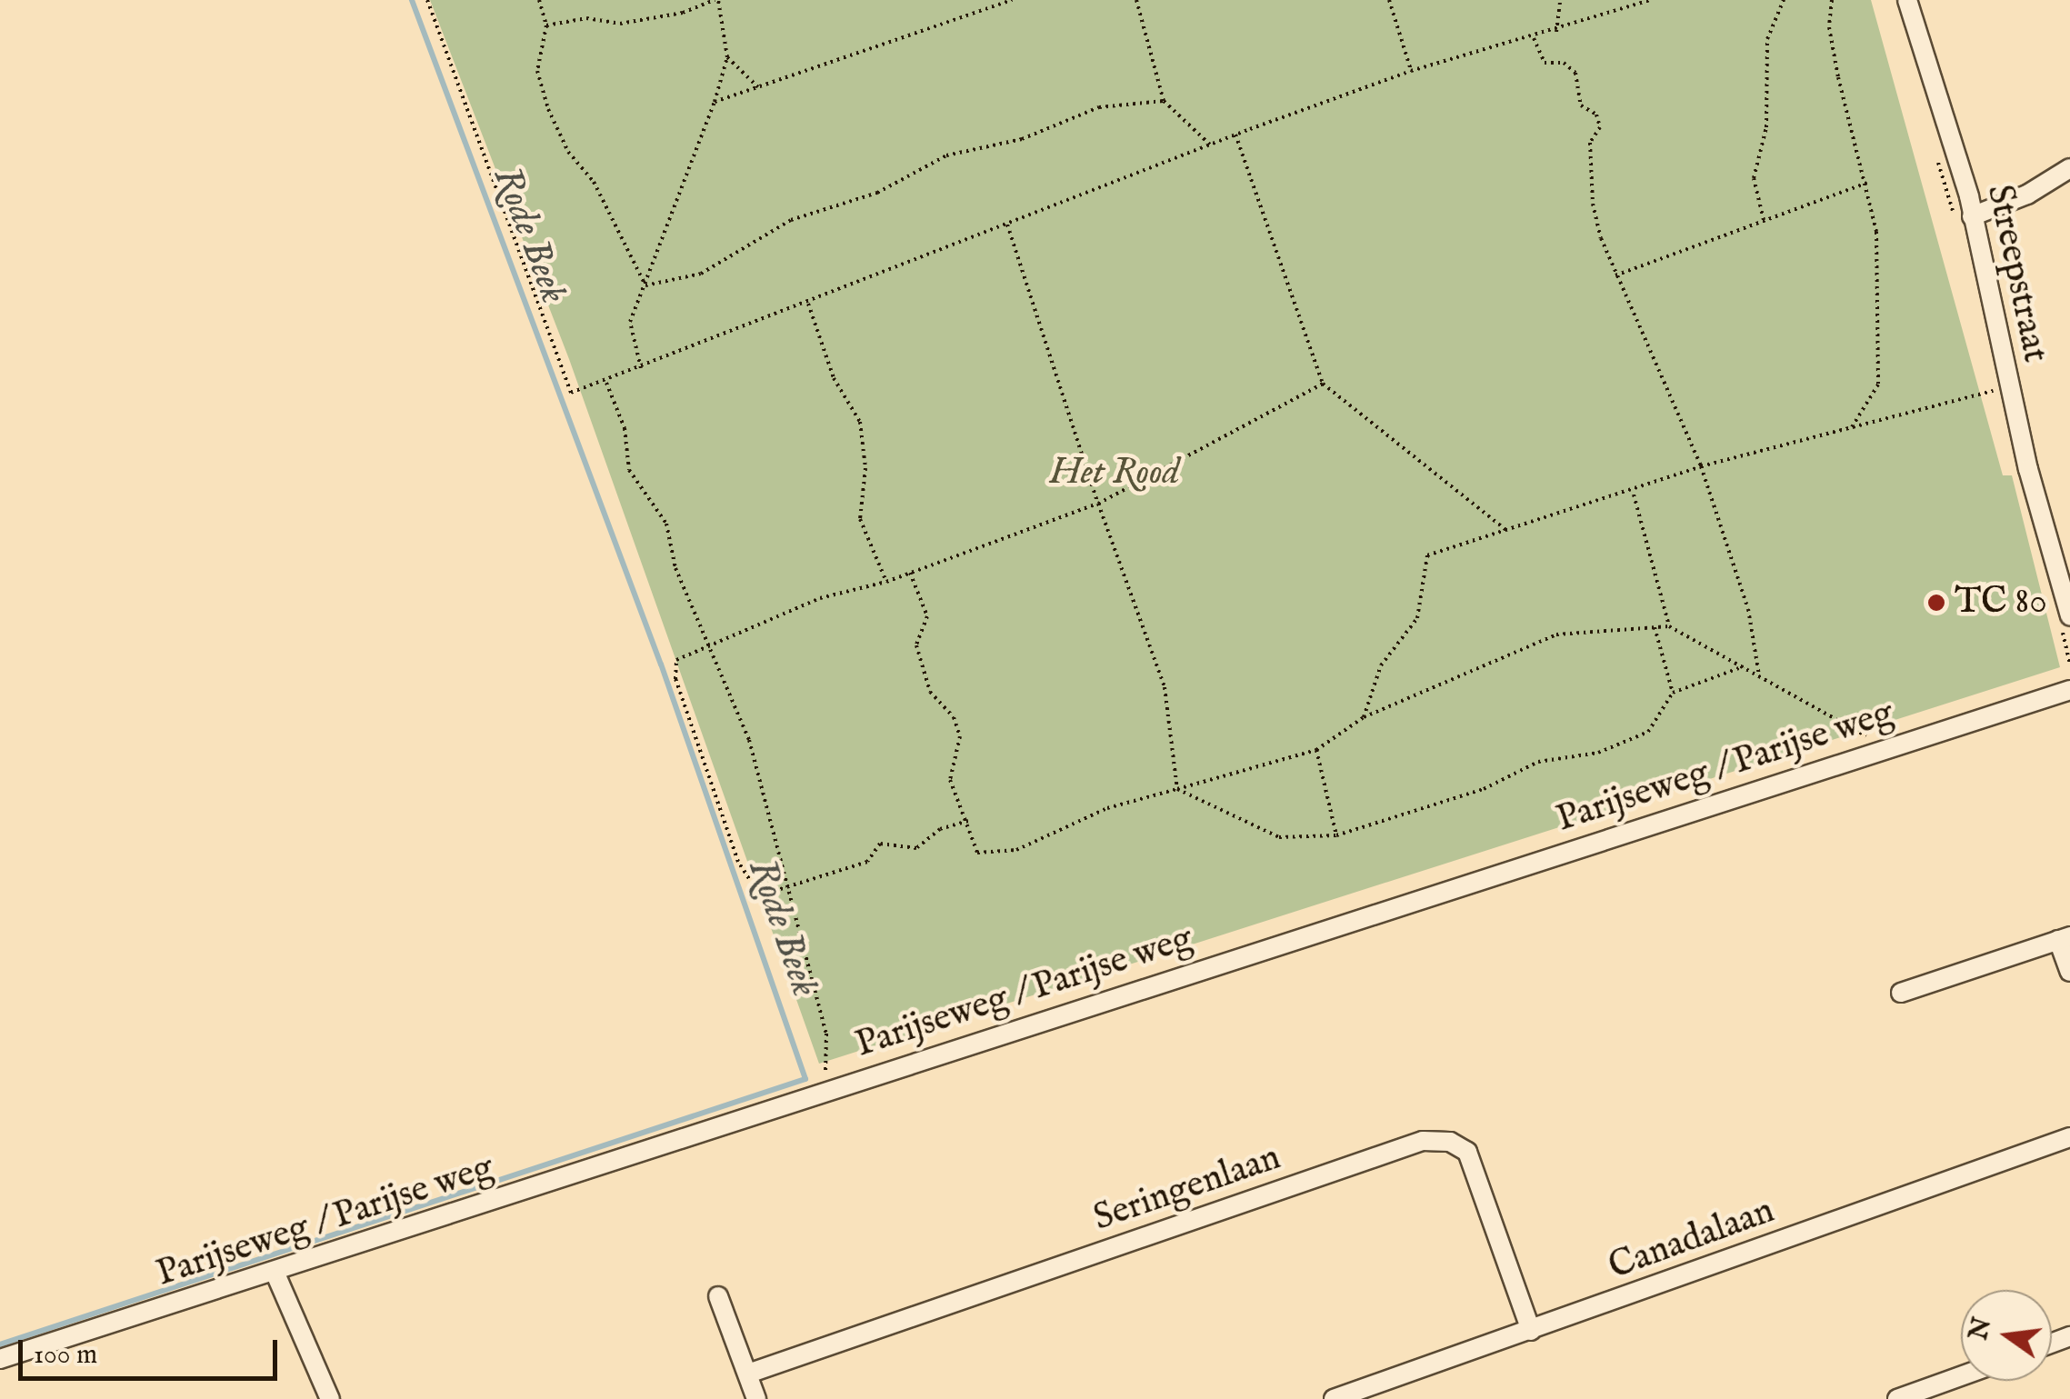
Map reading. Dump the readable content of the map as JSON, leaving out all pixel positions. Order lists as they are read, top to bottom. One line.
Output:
{"streets":{"street":["Streepstraat","Parijseweg / Parijse weg","Seringenlaan","Canadalaan"]},"crossings":[["Seringenlaan","Canadalaan"]],"water":["Rode Beek"],"parks":["Het Rood"],"places":["TC 80"],"scale_bar":"100 m","north":"left"}
